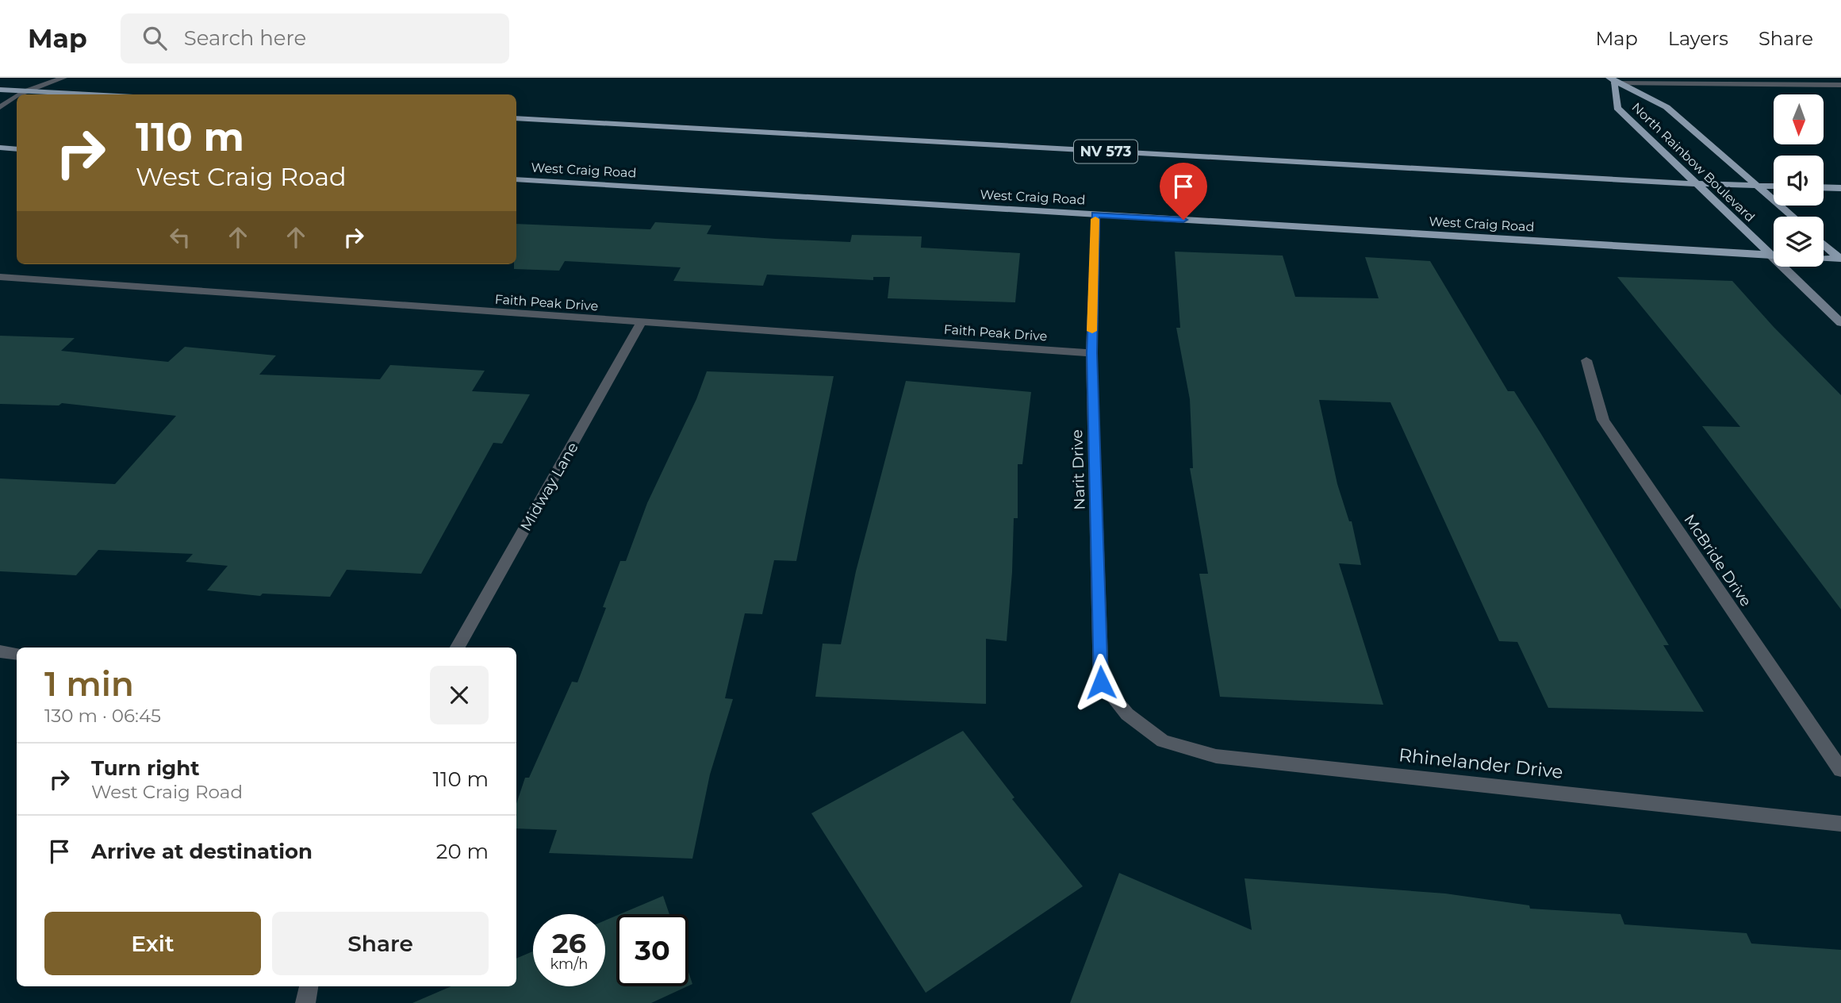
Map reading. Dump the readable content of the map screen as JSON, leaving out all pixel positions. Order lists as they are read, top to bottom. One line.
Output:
{"streets":{"main road":["NV 573","North Rainbow Boulevard","West Craig Road"],"street":["Faith Peak Drive","Narit Drive","Midway Lane","McBride Drive","Rhinelander Drive"]},"crossings":[["NV 573","North Rainbow Boulevard"],["North Rainbow Boulevard","West Craig Road"],["West Craig Road","Narit Drive"],["Faith Peak Drive","Narit Drive"],["Faith Peak Drive","Midway Lane"],["Narit Drive","Rhinelander Drive"]],"north":"bottom","page":{"header":"Map","search":"Search here","nav":["Map","Layers","Share"],"turn":["110 m","West Craig Road"],"heading":["1 min","130 m · 06:45"],"list":[{"name":"Turn right","note":"West Craig Road","value":"110 m"},{"name":"Arrive at destination","value":"20 m"}],"buttons":["Exit","Share"],"speed":"26 km/h","limit":"30"}}
